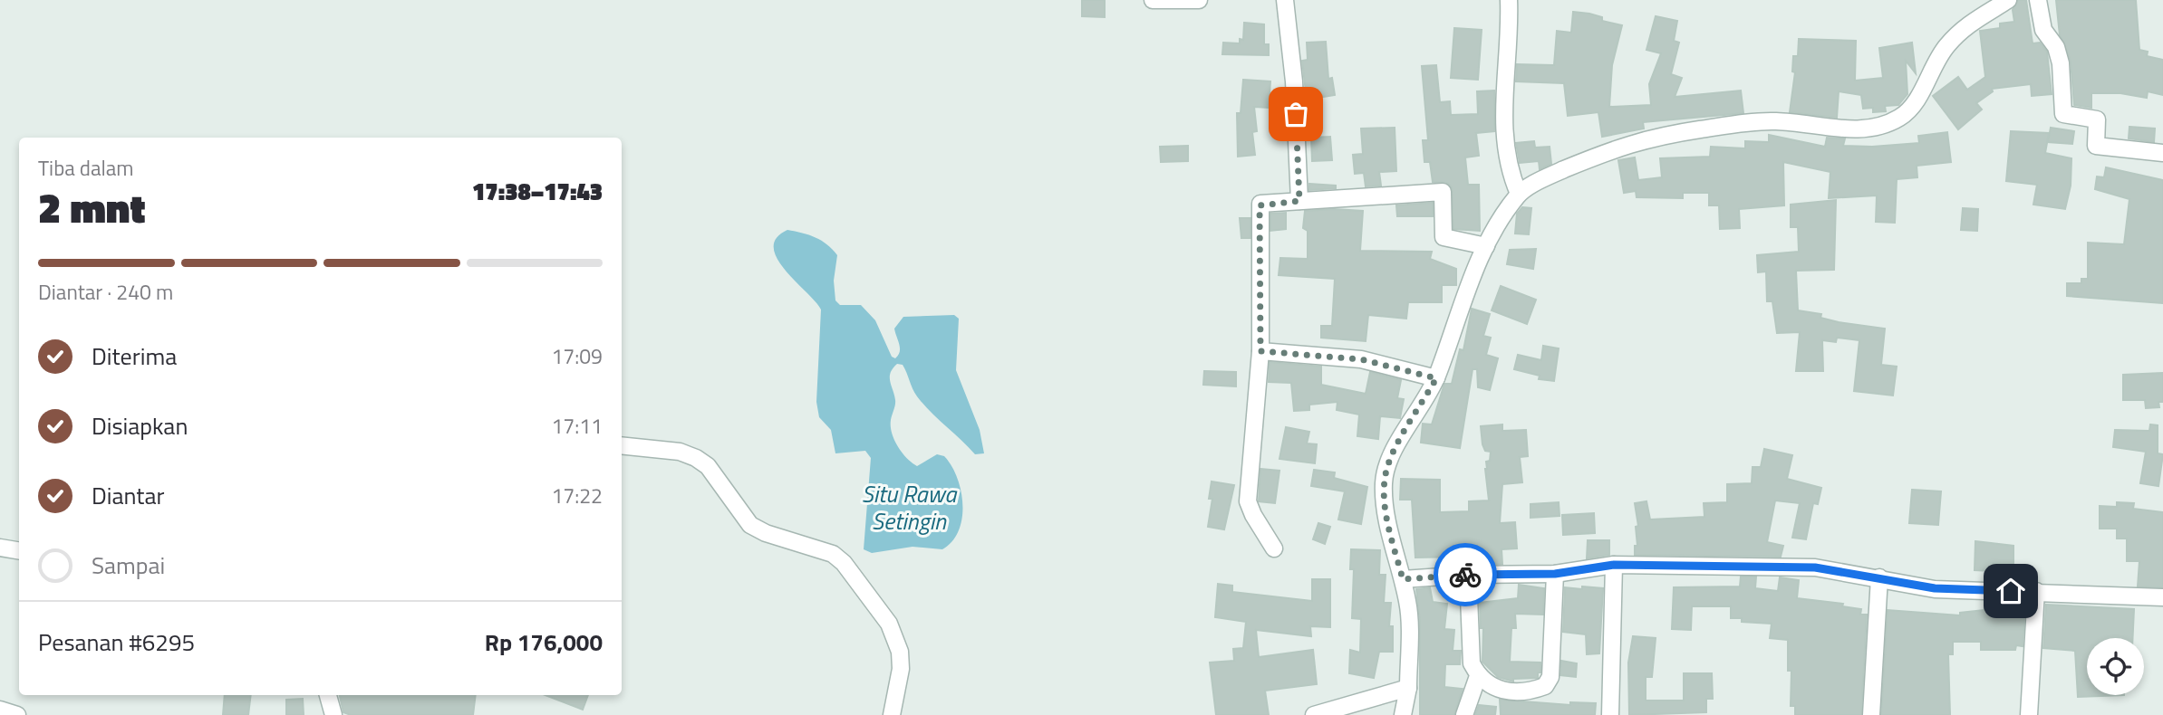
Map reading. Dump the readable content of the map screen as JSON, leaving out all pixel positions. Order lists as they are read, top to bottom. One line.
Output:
{"water":["Situ Rawa Setingin"],"page":{"heading":["2 mnt","Tiba dalam","17:38–17:43"],"panel":["Pesanan #6295","Rp 176,000"],"bar":"Diantar · 240 m","list":[["Diterima","17:09"],["Disiapkan","17:11"],["Diantar","17:22"],"Sampai"]}}
